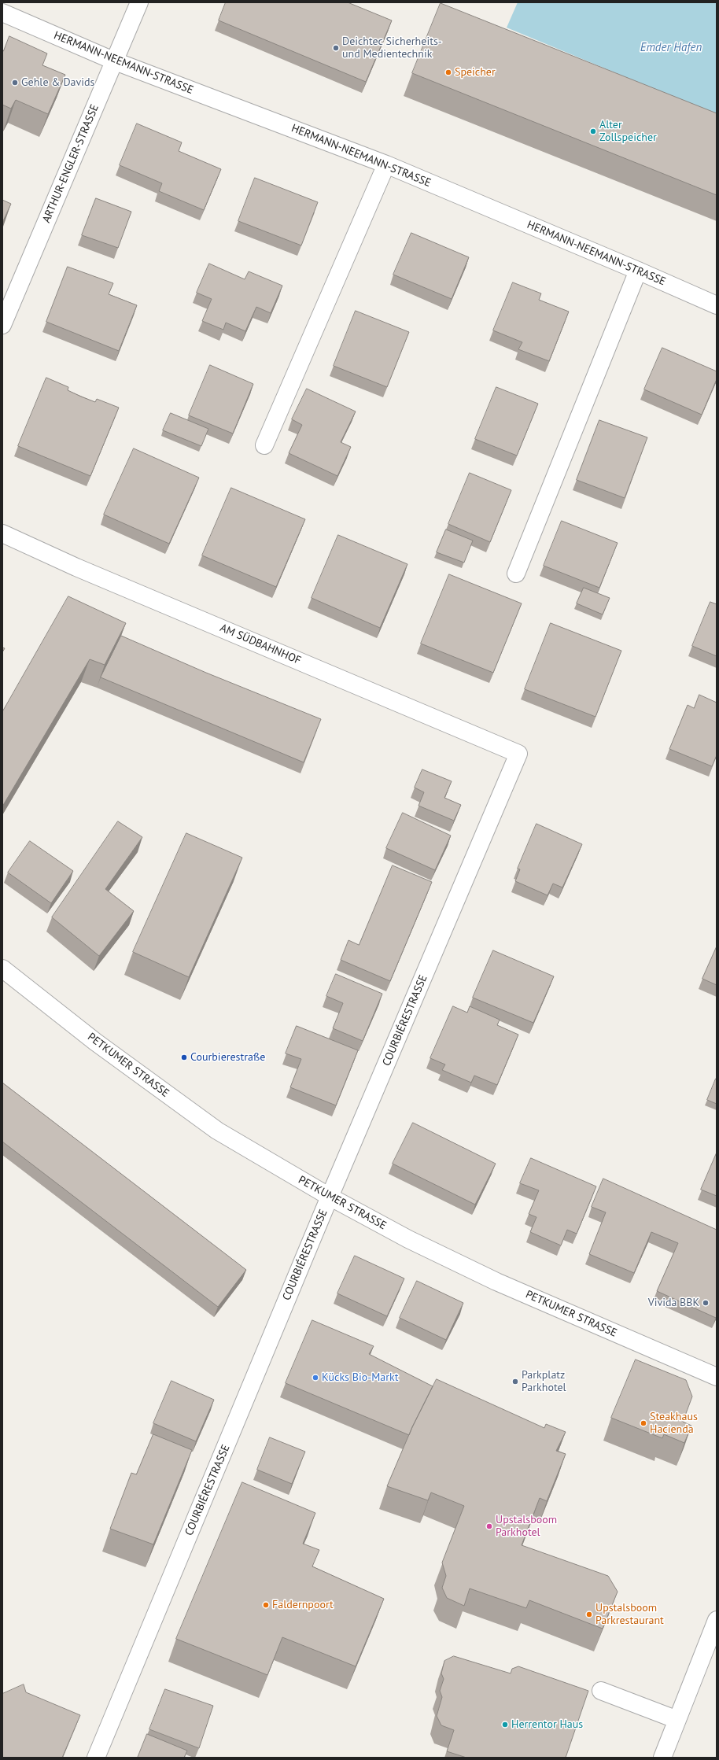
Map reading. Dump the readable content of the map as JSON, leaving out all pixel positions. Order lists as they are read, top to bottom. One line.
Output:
{"streets":{"street":["HERMANN-NEEMANN-STRASSE","ARTHUR-ENGLER-STRASSE","AM SÜDBAHNHOF","COURBIÉRESTRASSE","PETKUMER STRASSE"]},"crossings":[["HERMANN-NEEMANN-STRASSE","ARTHUR-ENGLER-STRASSE"],["AM SÜDBAHNHOF","COURBIÉRESTRASSE"],["COURBIÉRESTRASSE","PETKUMER STRASSE"]],"water":["Emder Hafen"],"places":["Deichtec Sicherheits- und Medientechnik","Speicher","Gehle & Davids","Alter Zollspeicher","Courbierestraße","Vivida BBK","Kücks Bio-Markt","Parkplatz Parkhotel","Steakhaus Hacienda","Upstalsboom Parkhotel","Faldernpoort","Upstalsboom Parkrestaurant","Herrentor Haus"]}
